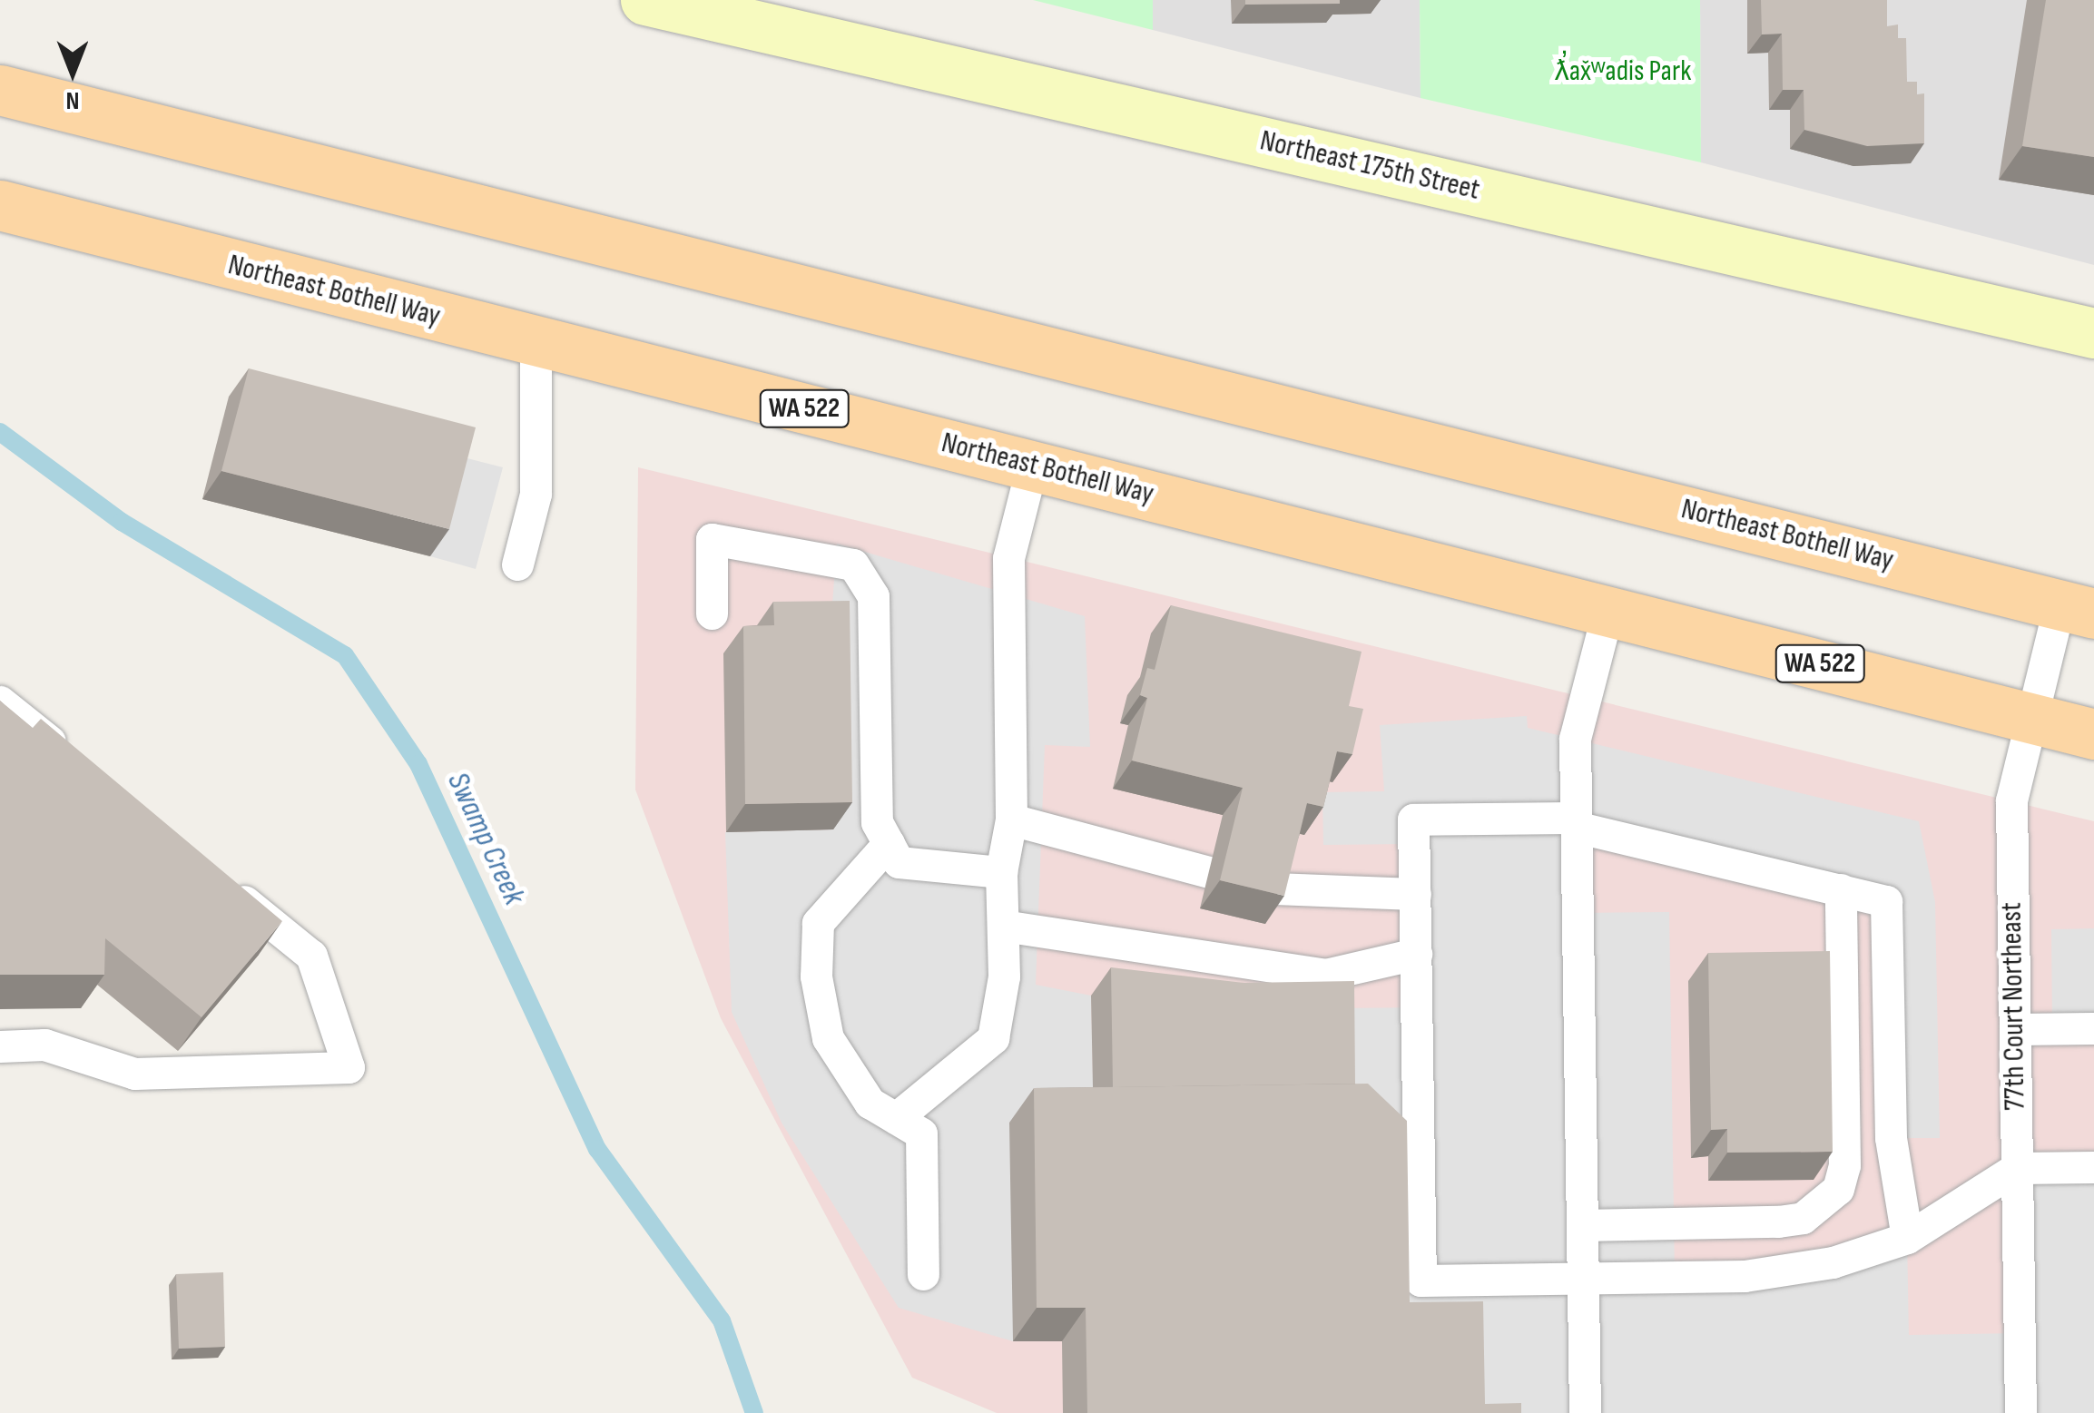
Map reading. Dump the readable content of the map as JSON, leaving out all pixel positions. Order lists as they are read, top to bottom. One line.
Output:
{"streets":{"main road":["Northeast Bothell Way","WA 522"],"street":["Northeast 175th Street"],"lane":["77th Court Northeast"]},"crossings":[["Northeast Bothell Way","77th Court Northeast"]],"water":["Swamp Creek"],"parks":["ƛ̕ax̌ʷadis Park"],"north":"bottom"}
